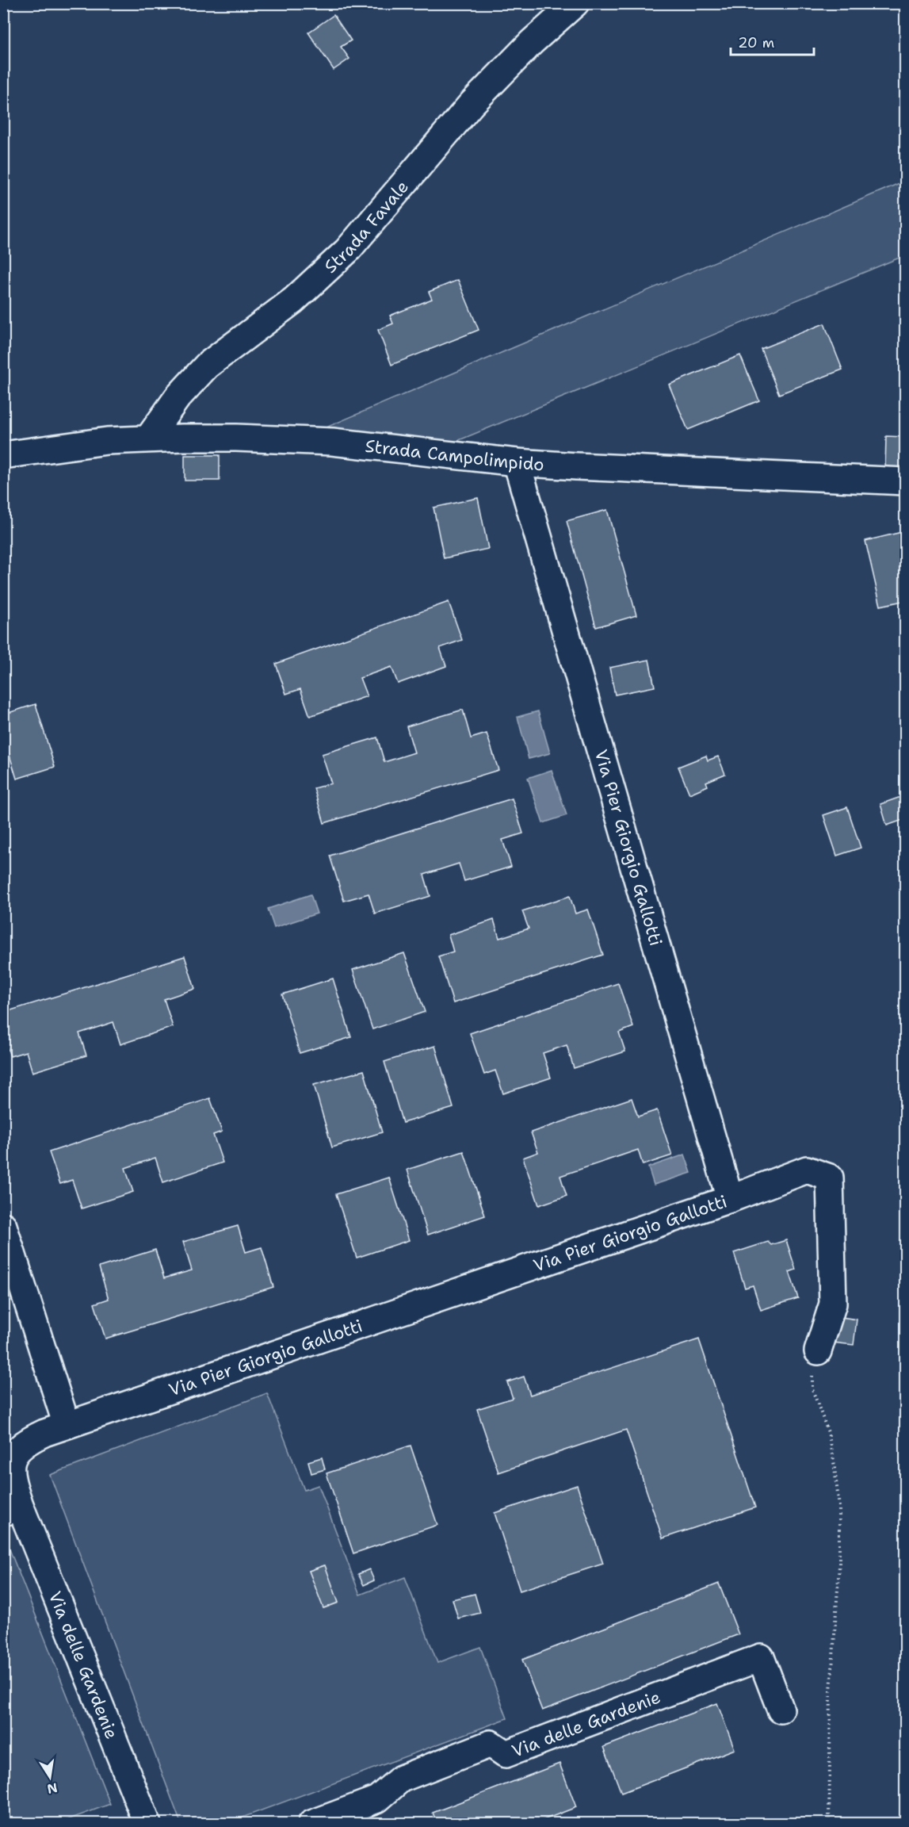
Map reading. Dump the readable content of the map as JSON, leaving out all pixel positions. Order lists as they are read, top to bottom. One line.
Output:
{"streets":{"street":["Strada Favale","Strada Campolimpido","Via Pier Giorgio Gallotti","Via delle Gardenie"]},"crossings":[["Strada Favale","Strada Campolimpido"],["Strada Campolimpido","Via Pier Giorgio Gallotti"],["Via Pier Giorgio Gallotti","Via delle Gardenie"]],"scale_bar":"20 m","north":"bottom"}
